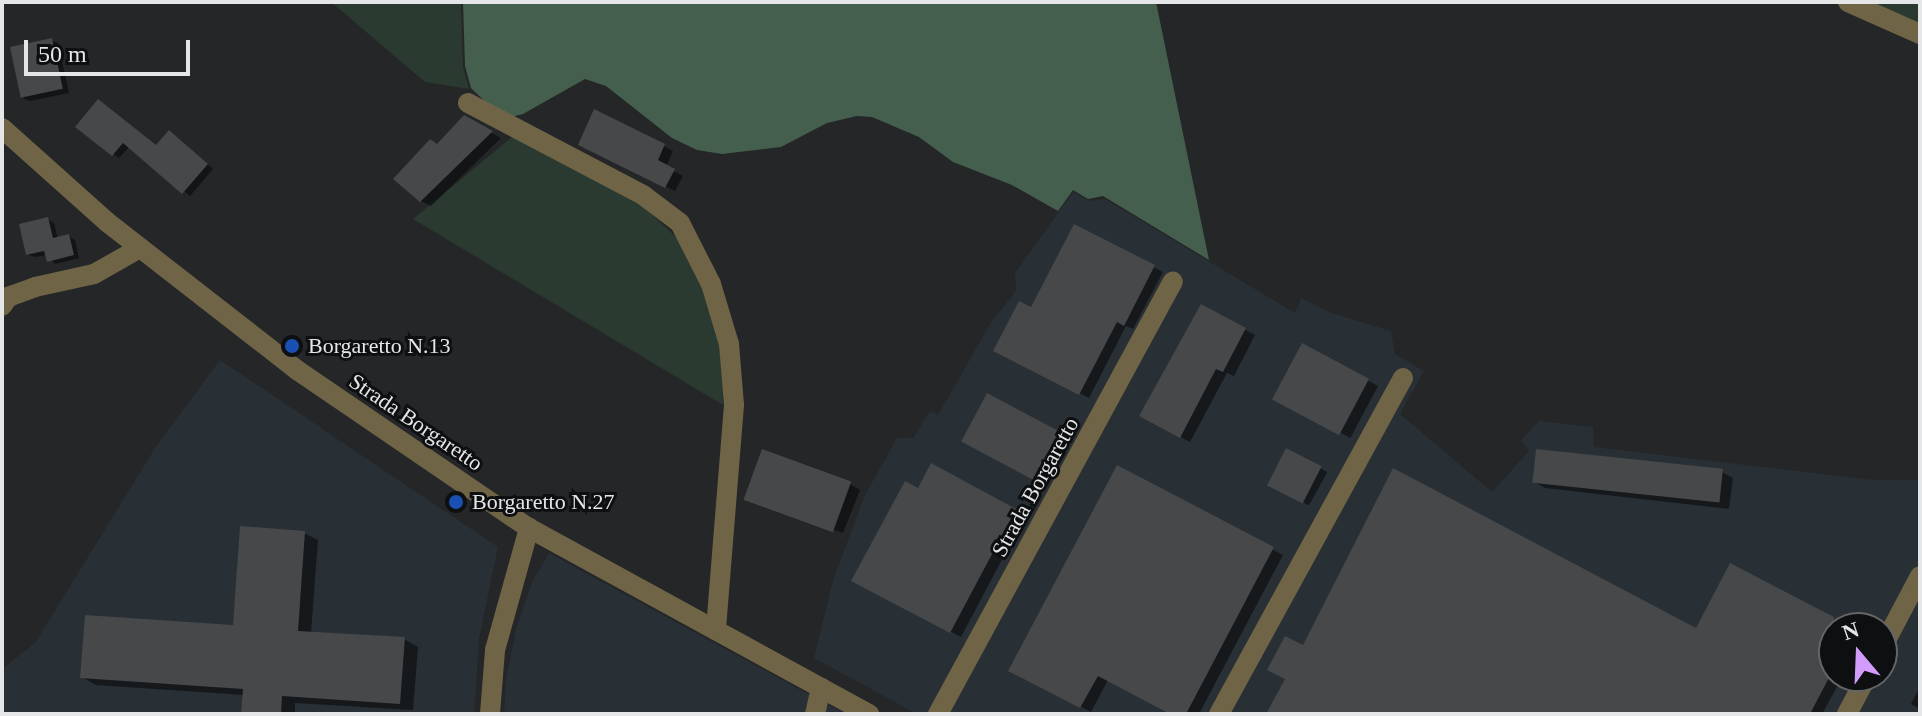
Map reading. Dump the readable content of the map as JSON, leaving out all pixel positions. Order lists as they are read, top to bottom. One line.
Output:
{"streets":{"street":["Strada Borgaretto"]},"places":["Borgaretto N.13","Borgaretto N.27"],"scale_bar":"50 m","north":"top"}
